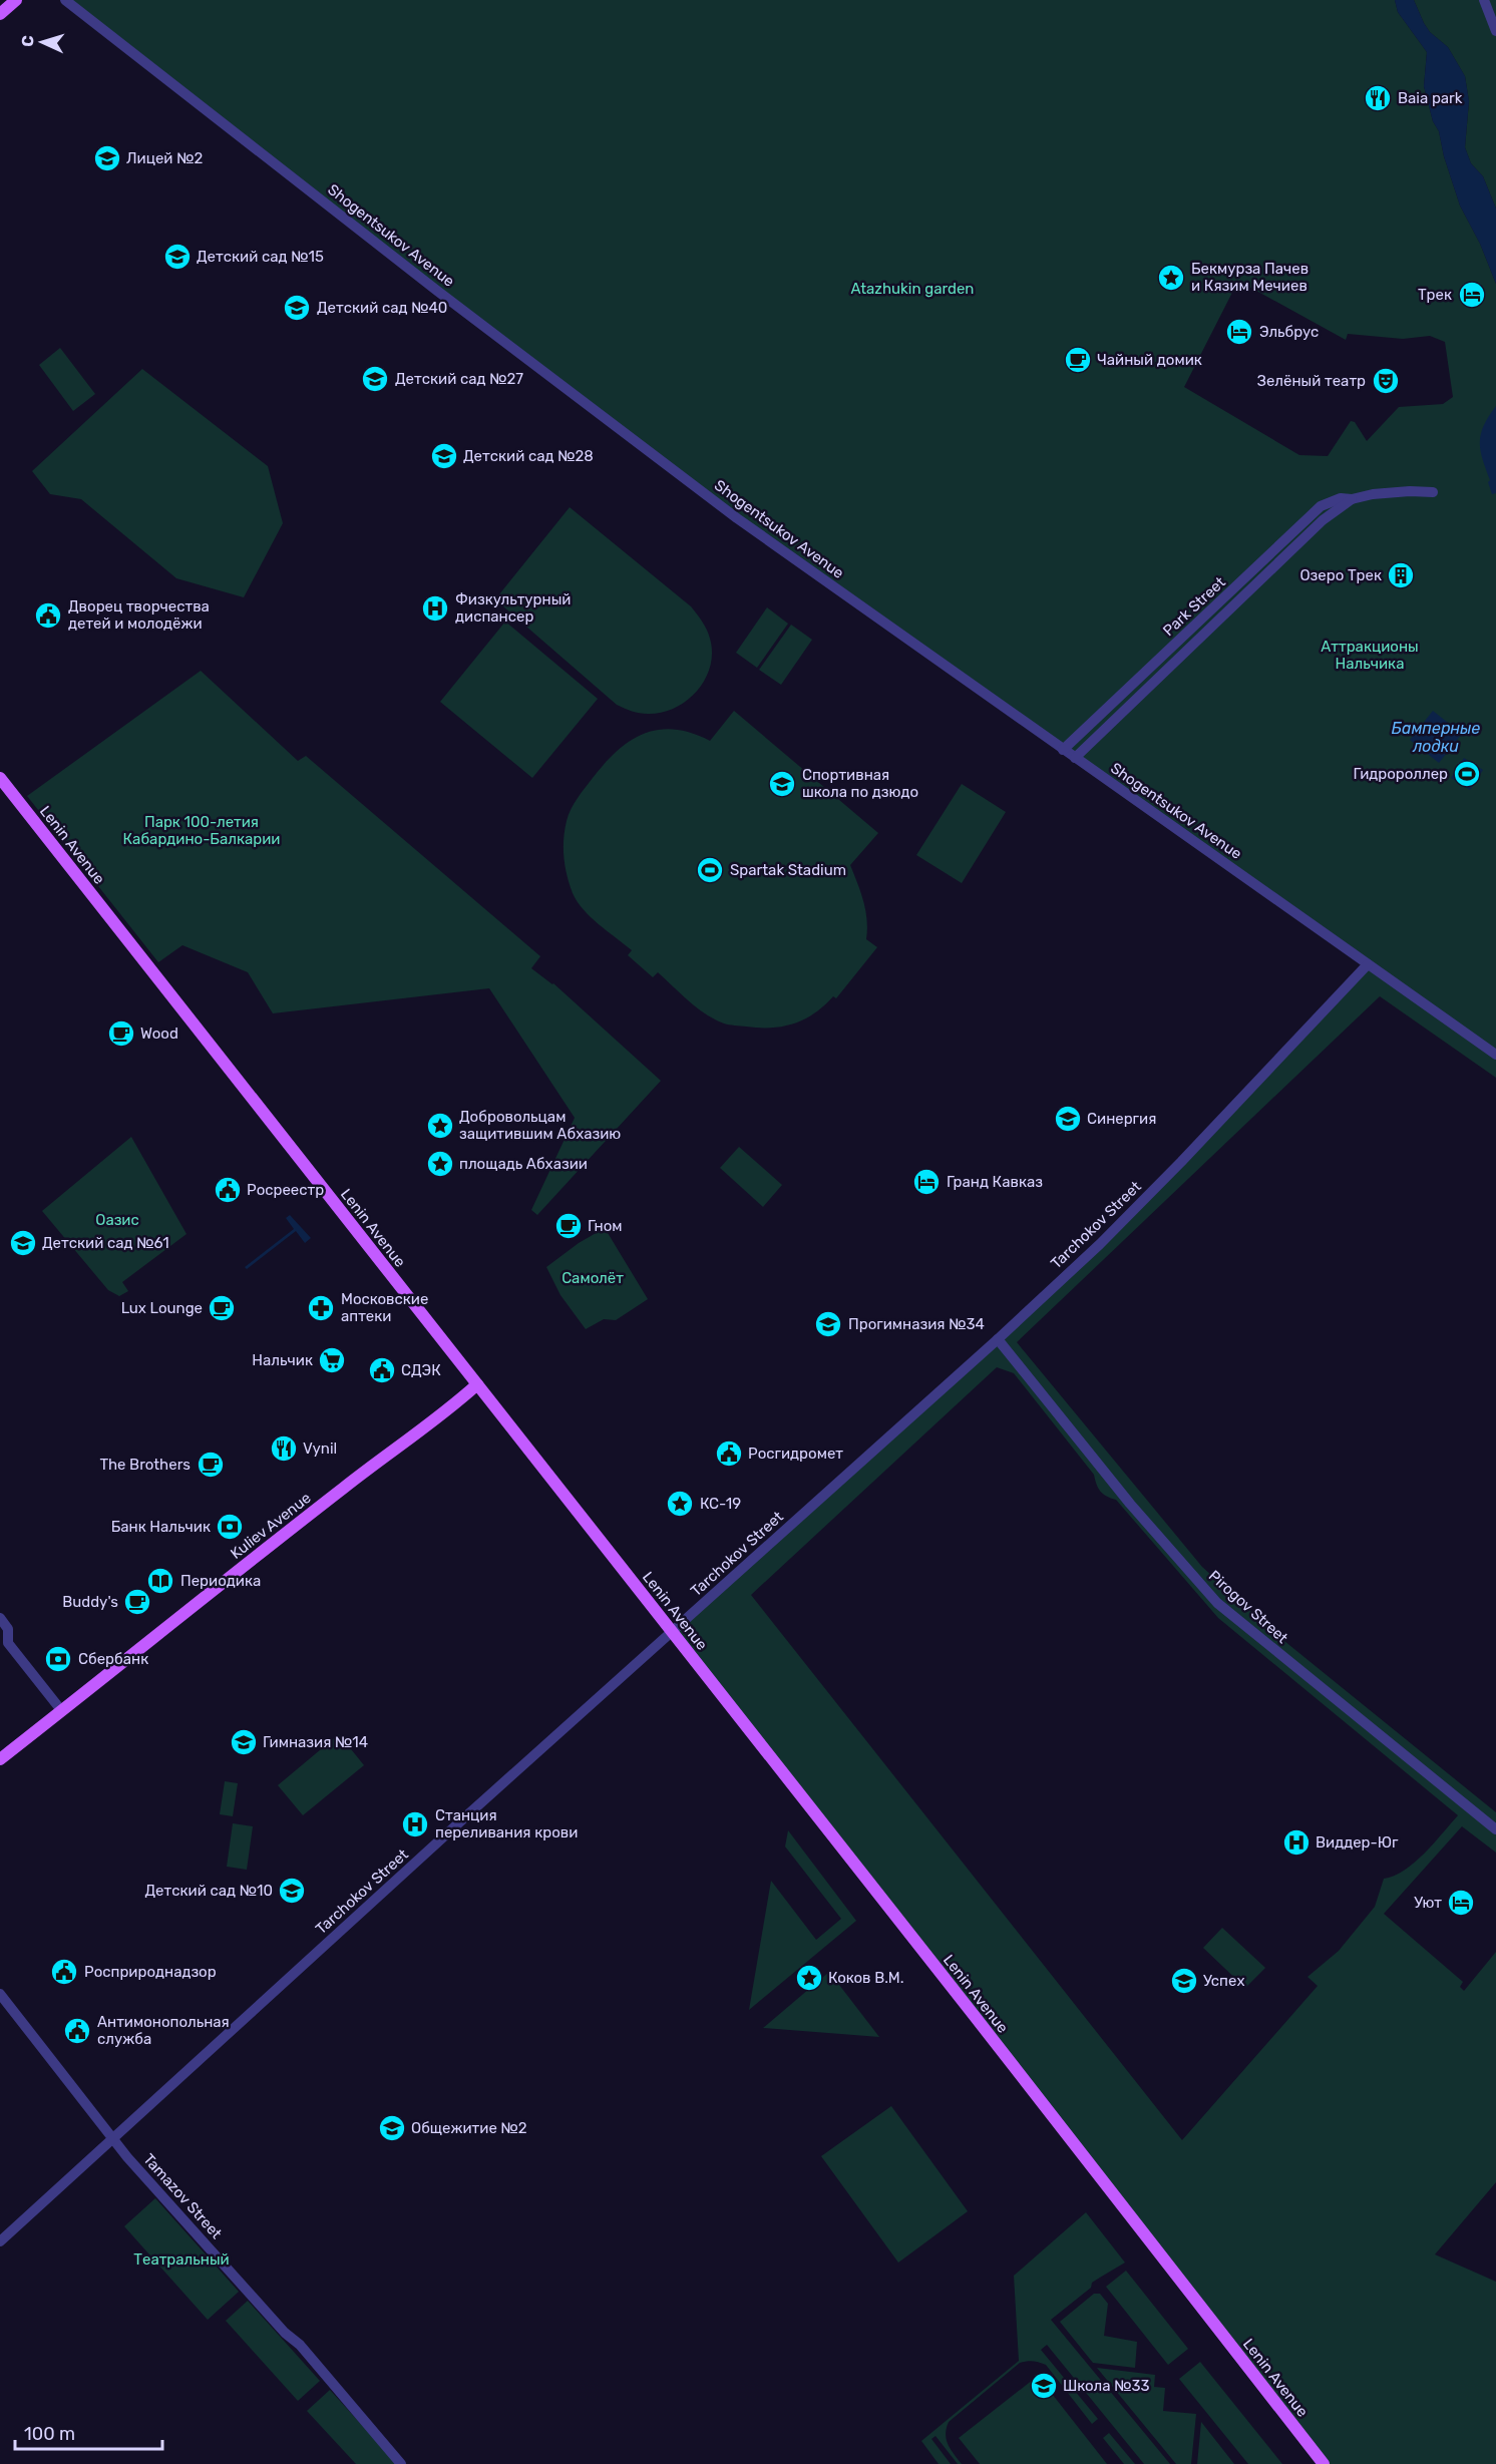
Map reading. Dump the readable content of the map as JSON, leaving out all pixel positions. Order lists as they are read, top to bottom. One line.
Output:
{"streets":{"main road":["Lenin Avenue","Kuliev Avenue"],"street":["Shogentsukov Avenue","Park Street","Tarchokov Street","Pirogov Street","Tamazov Street"]},"crossings":[["Shogentsukov Avenue","Park Street"],["Shogentsukov Avenue","Tarchokov Street"],["Lenin Avenue","Tarchokov Street"],["Lenin Avenue","Kuliev Avenue"],["Tarchokov Street","Pirogov Street"],["Tarchokov Street","Tamazov Street"]],"water":["Бамперные лодки"],"parks":["Atazhukin garden","Аттракционы Нальчика","Парк 100-летия Кабардино-Балкарии","Оазис","Самолёт","Театральный"],"places":{"restaurant":["Baia park","Vynil"],"school or university":["Лицей №2","Детский сад №15","Детский сад №40","Детский сад №27","Детский сад №28","Спортивная школа по дзюдо","Синергия","Детский сад №61","Прогимназия №34","Гимназия №14","Детский сад №10","Успех","Общежитие №2","Школа №33"],"place":["Бекмурза Пачев и Кязим Мечиев","Добровольцам защитившим Абхазию","площадь Абхазии","КС-19","Коков В.М."],"hotel":["Трек","Эльбрус","Гранд Кавказ","Уют"],"cafe":["Чайный домик","Wood","Гном","Lux Lounge","The Brothers","Buddy's"],"theatre":["Зелёный театр"],"building":["Озеро Трек"],"hospital":["Физкультурный диспансер","Станция переливания крови","Виддер-Юг"],"public building":["Дворец творчества детей и молодёжи","Росреестр","СДЭК","Росгидромет","Росприроднадзор","Антимонопольная служба"],"sports":["Гидророллер","Spartak Stadium"],"pharmacy":["Московские аптеки"],"supermarket":["Нальчик"],"bank":["Банк Нальчик","Сбербанк"],"library":["Периодика"]},"scale_bar":"100 m","north":"left"}
